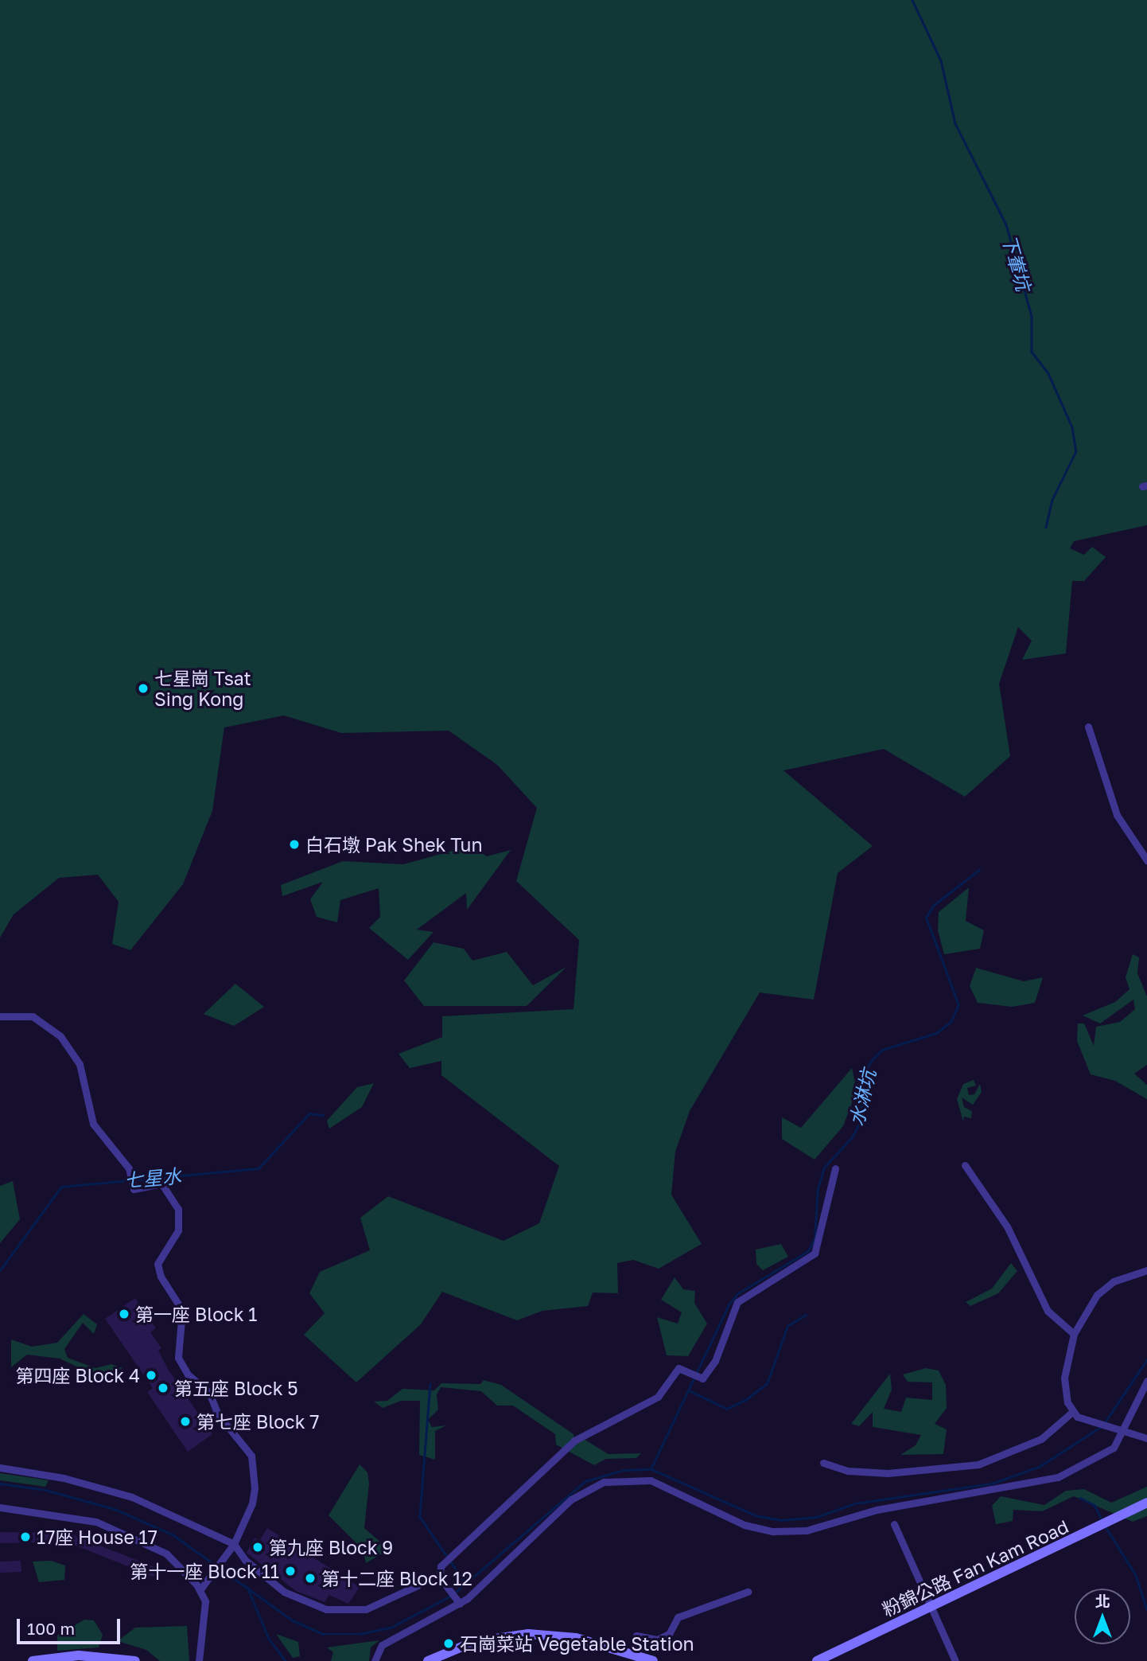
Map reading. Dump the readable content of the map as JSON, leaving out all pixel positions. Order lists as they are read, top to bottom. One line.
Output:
{"streets":{"main road":["粉錦公路 Fan Kam Road"]},"water":["下輋坑","水淋坑","七星水"],"places":["七星崗 Tsat Sing Kong","白石墩 Pak Shek Tun","第一座 Block 1","第四座 Block 4","第五座 Block 5","第七座 Block 7","17座 House 17","第九座 Block 9","第十一座 Block 11","第十二座 Block 12","石崗菜站 Vegetable Station"],"scale_bar":"100 m","north":"top"}
